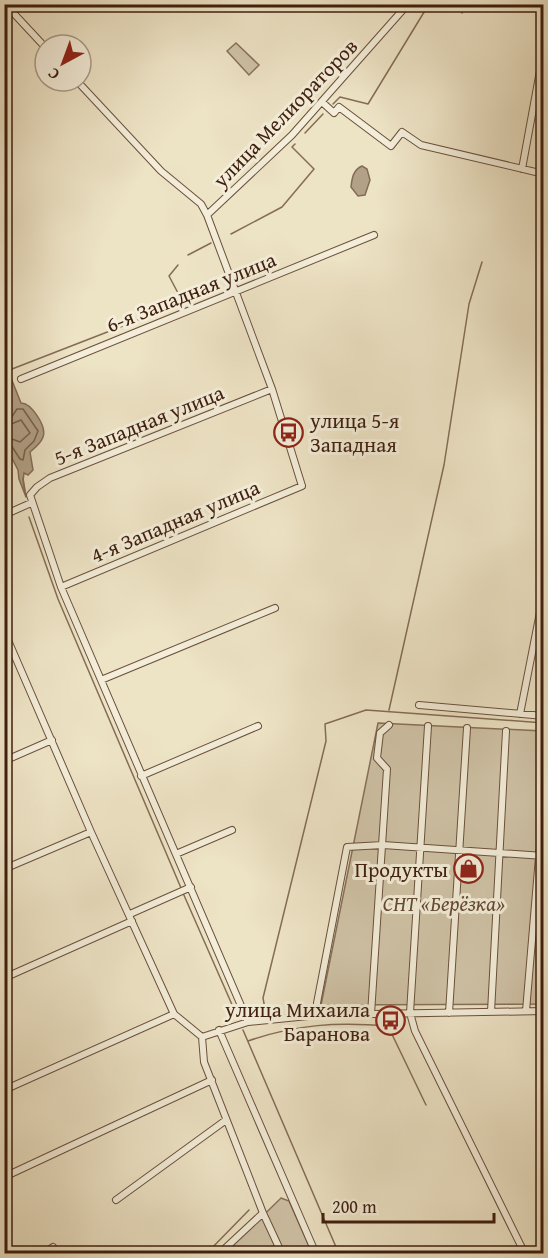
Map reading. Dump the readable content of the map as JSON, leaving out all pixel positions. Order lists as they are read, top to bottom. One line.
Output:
{"streets":{"street":["улица Мелиораторов","6-я Западная улица","5-я Западная улица","4-я Западная улица"]},"crossings":[["5-я Западная улица","4-я Западная улица"]],"parks":["СНТ «Берёзка»"],"places":{"bus stop":["улица 5-я Западная","улица Михаила Баранова"],"shop":["Продукты"]},"scale_bar":"200 m","north":"bottom left"}
